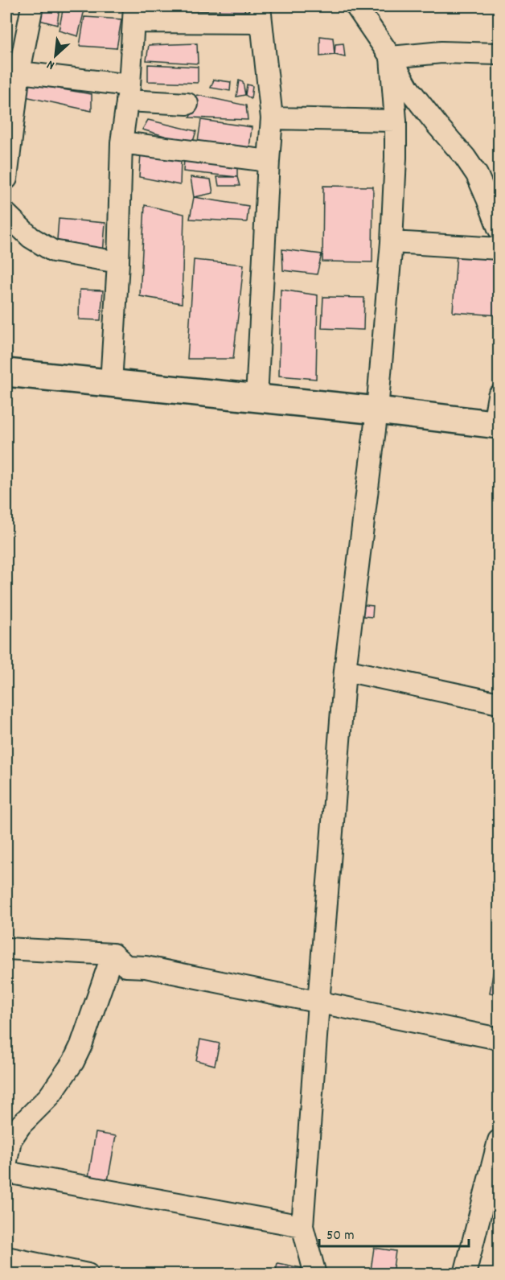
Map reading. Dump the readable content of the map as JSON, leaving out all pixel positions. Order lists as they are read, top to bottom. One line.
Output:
{"scale_bar":"50 m","north":"bottom left"}
